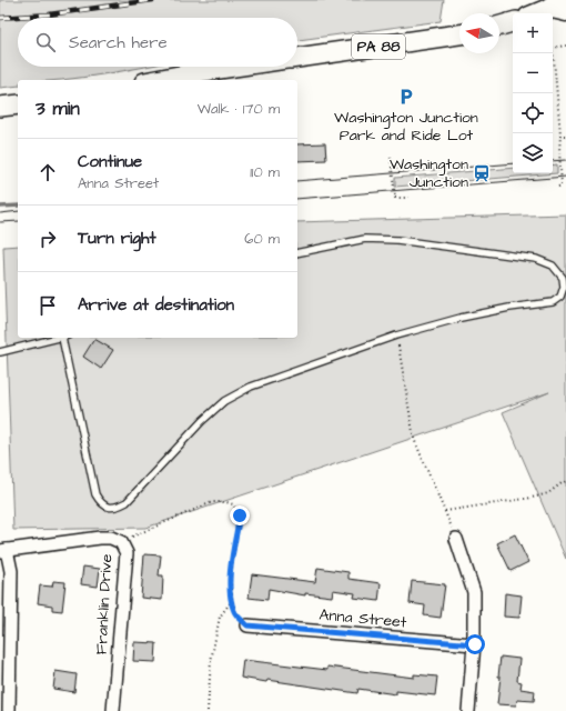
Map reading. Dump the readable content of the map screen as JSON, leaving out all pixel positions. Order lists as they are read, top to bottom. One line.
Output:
{"streets":{"main road":["PA 88"],"street":["Franklin Drive","Anna Street"]},"places":{"parking":["Washington Junction Park and Ride Lot"],"station":["Washington Junction"]},"north":"left","page":{"map_buttons":["+","−"],"search":"Search here","heading":["3 min","Walk · 170 m"],"list":[["Continue","Anna Street","110 m"],["Turn right","60 m"],"Arrive at destination"]}}
